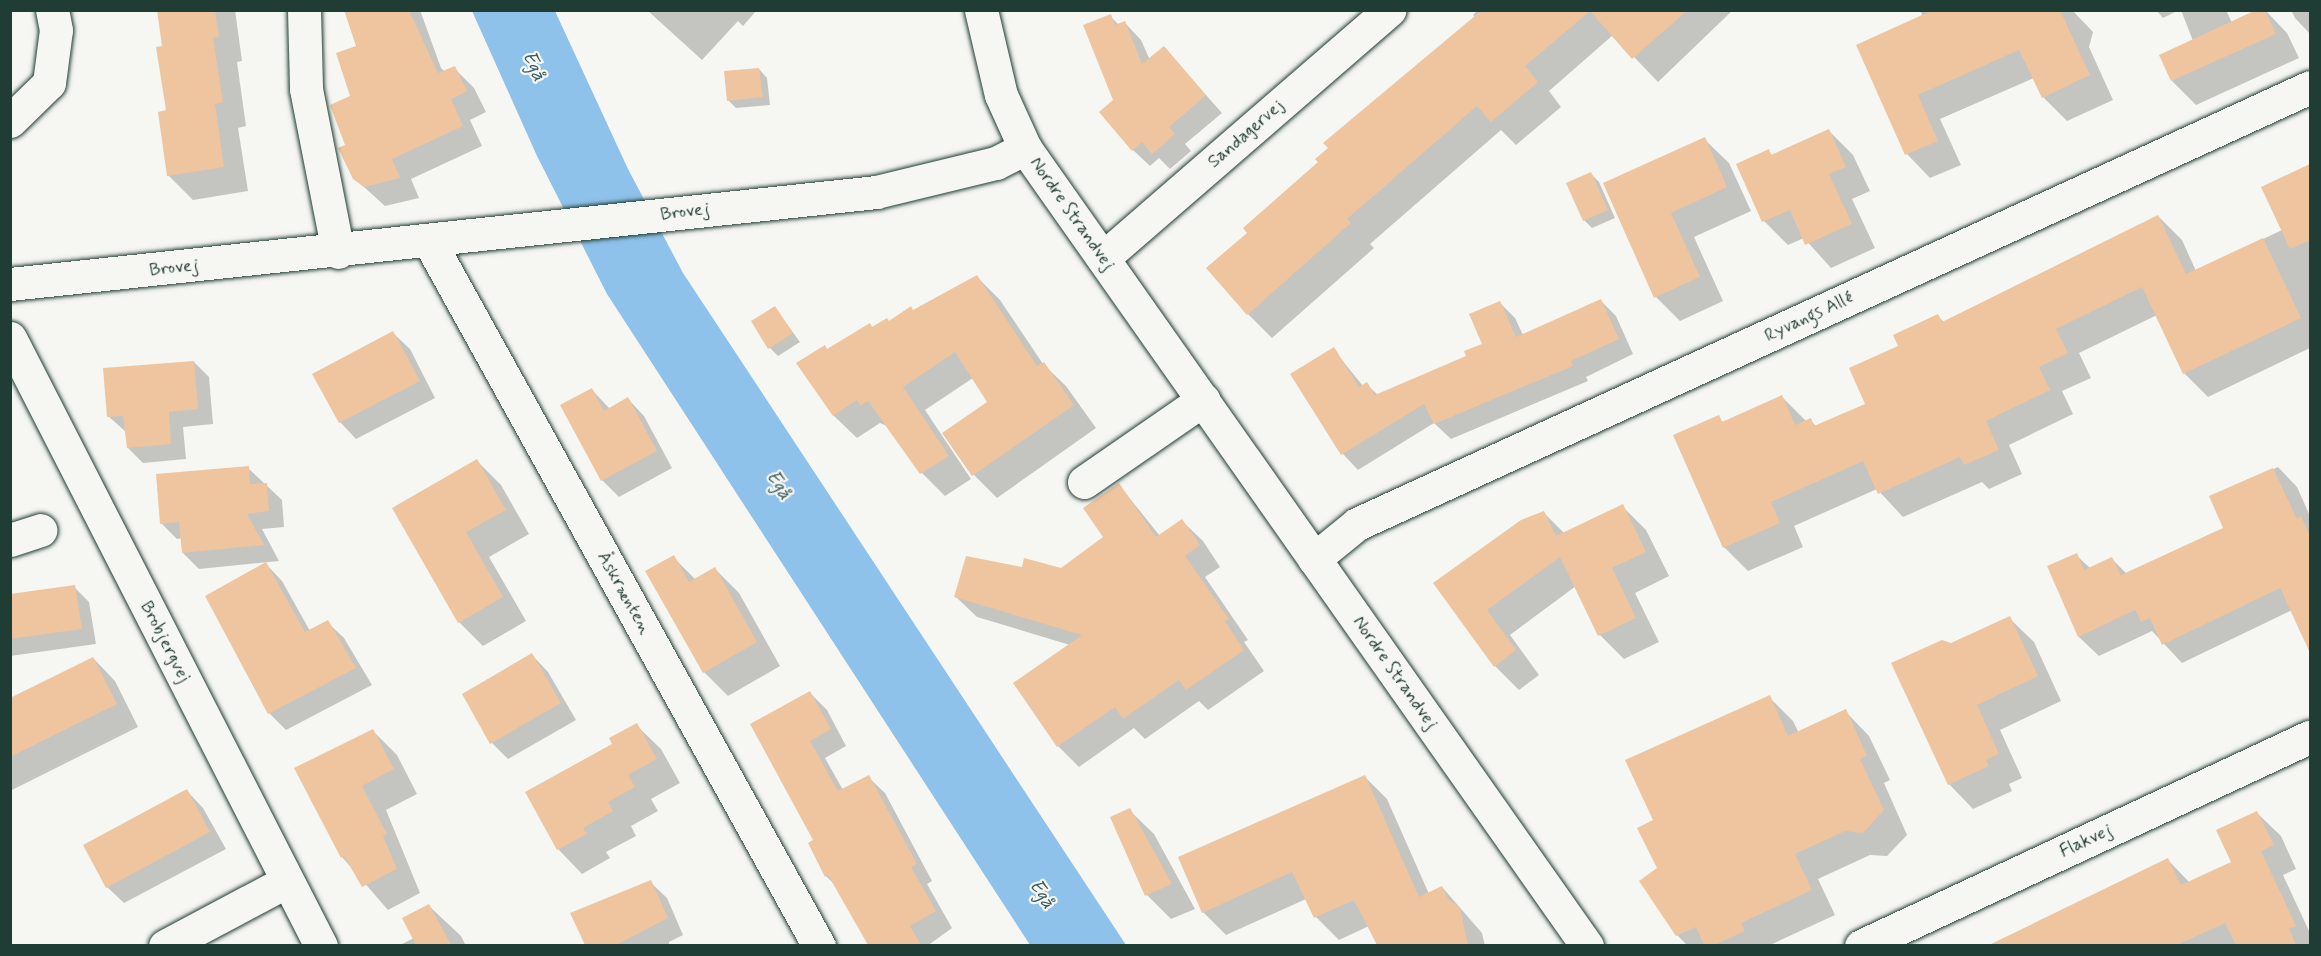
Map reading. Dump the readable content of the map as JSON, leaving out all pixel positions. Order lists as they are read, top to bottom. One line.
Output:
{"streets":{"street":["Sandagervej","Brovej","Nordre Strandvej","Ryvangs Allé","Åskrænten","Brobjergvej","Flakvej"]},"crossings":[["Sandagervej","Nordre Strandvej"],["Brovej","Nordre Strandvej"],["Brovej","Åskrænten"],["Nordre Strandvej","Ryvangs Allé"]],"water":["Egå"]}
